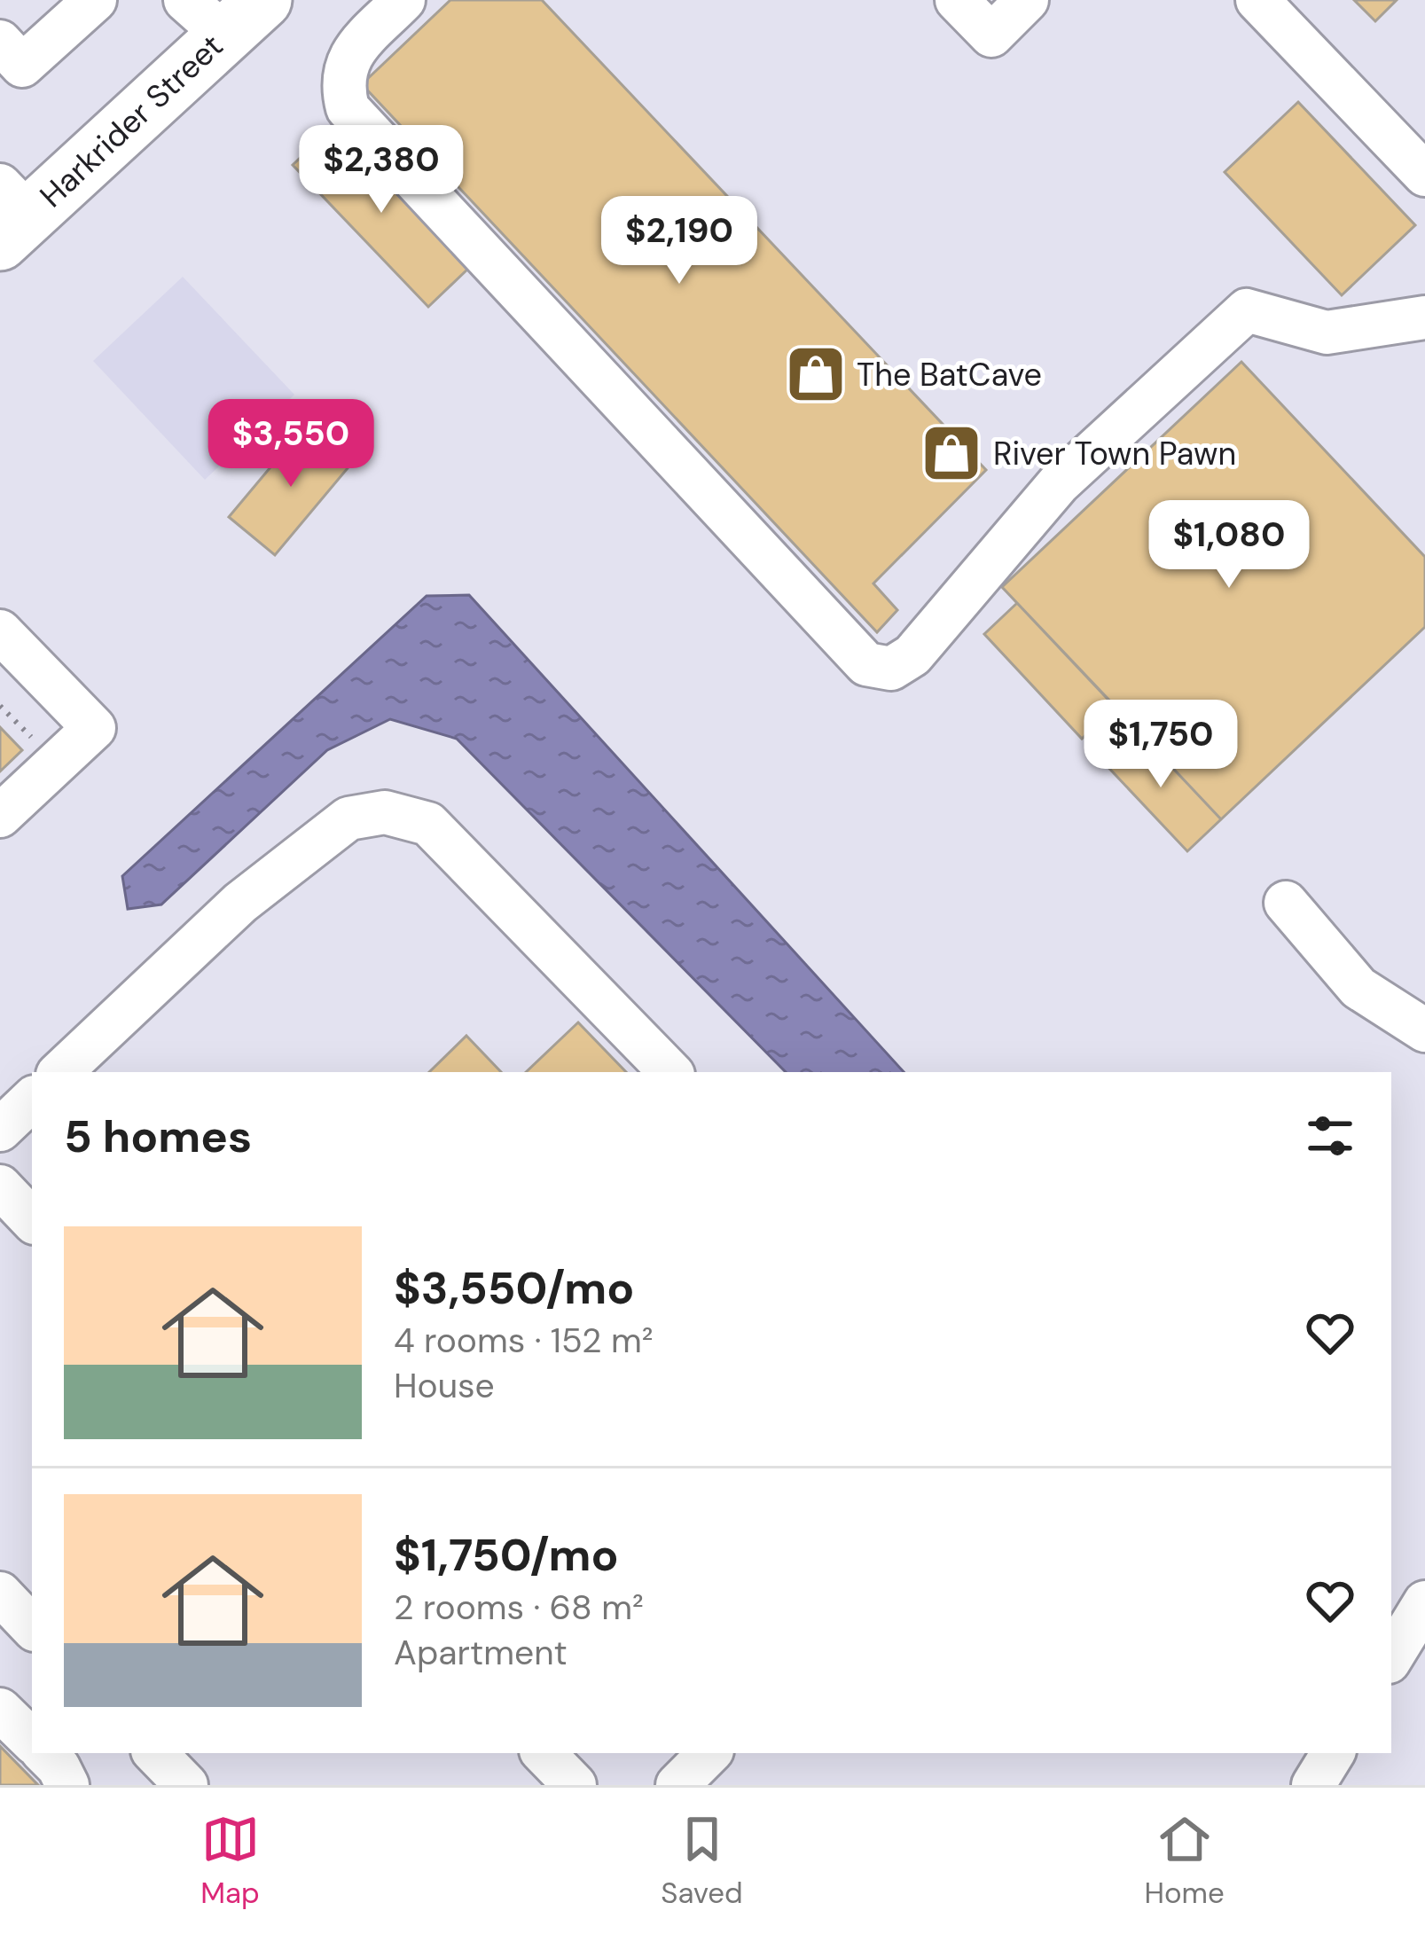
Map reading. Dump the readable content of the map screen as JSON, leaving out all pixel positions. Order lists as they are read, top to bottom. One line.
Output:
{"streets":{"main road":["Harkrider Street"]},"places":{"shop":["The BatCave","River Town Pawn"]},"page":{"price":["$2,380","$2,190","$3,550","$1,080","$1,750"],"heading":"5 homes","list":[{"name":"$3,550/mo","note":"4 rooms · 152 m² · House"},{"name":"$1,750/mo","note":"2 rooms · 68 m² · Apartment"}],"tabs":["Map","Saved","Home"]}}
